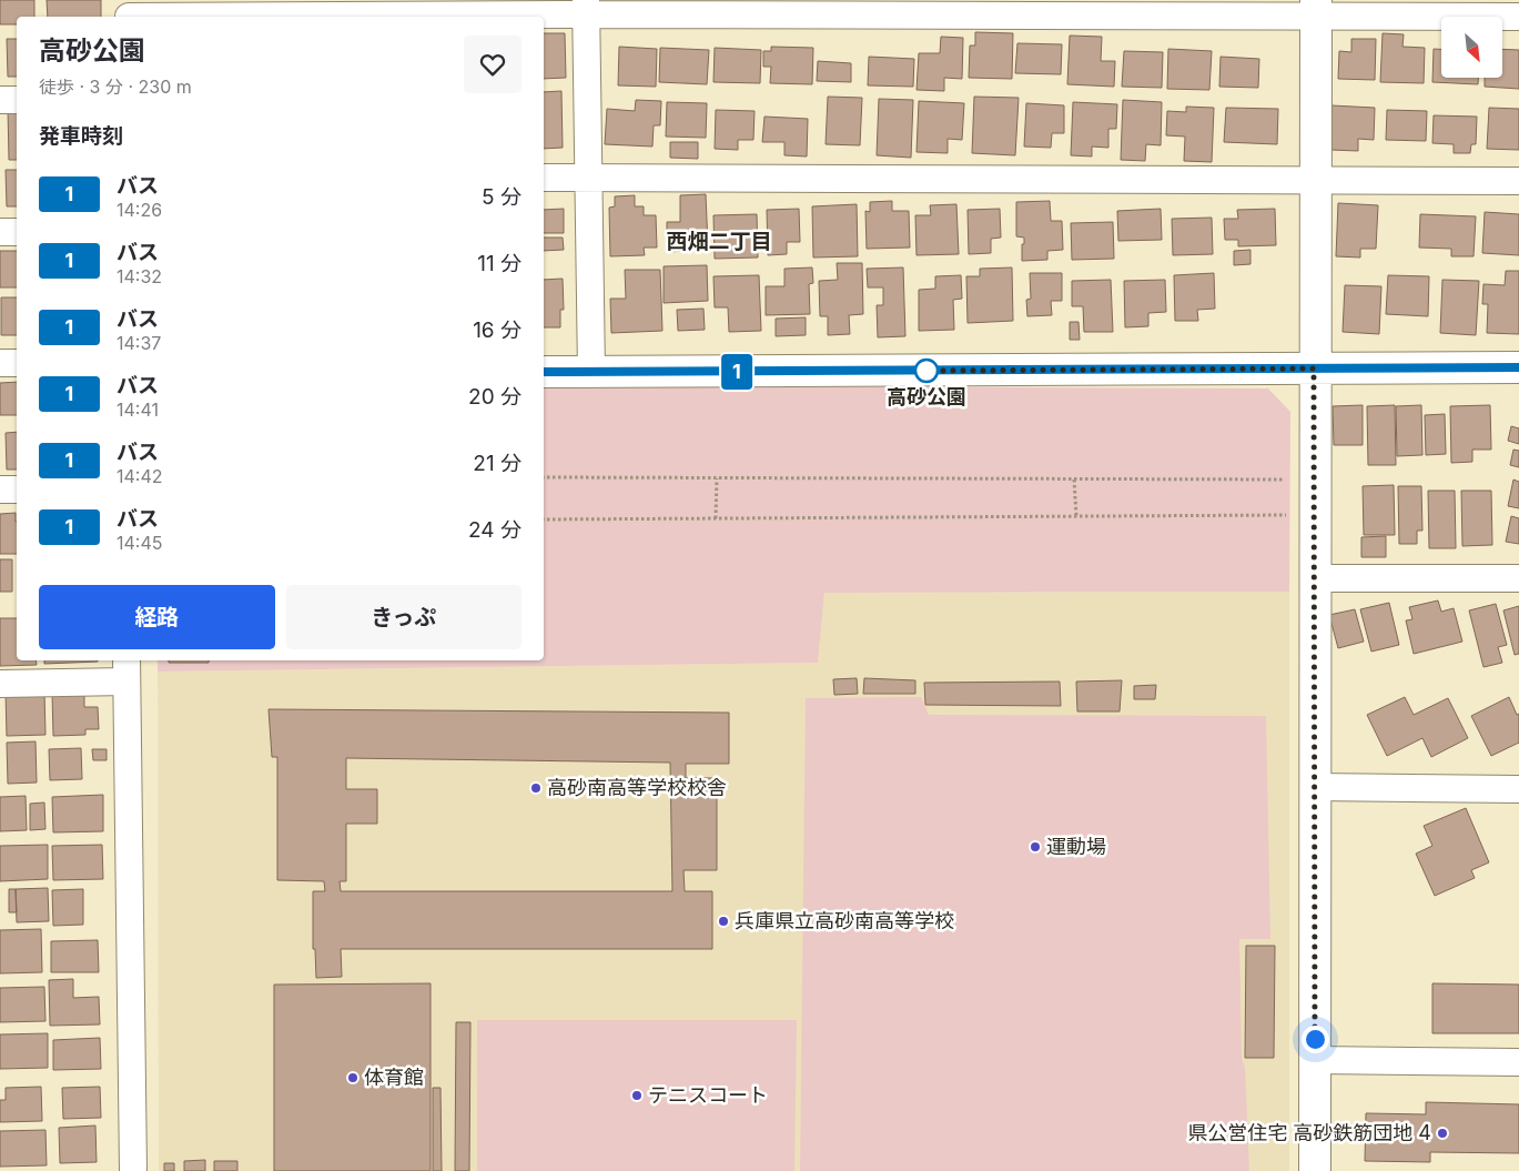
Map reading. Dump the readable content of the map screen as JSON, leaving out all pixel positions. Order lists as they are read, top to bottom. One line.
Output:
{"districts":["西畑二丁目"],"places":["高砂公園","高砂南高等学校校舎","運動場","兵庫県立高砂南高等学校","体育館","テニスコート","県公営住宅 高砂鉄筋団地 4"],"lines":["bus line 1"],"north":"bottom right","page":{"on_map":"1","heading":[["高砂公園","徒歩 · 3 分 · 230 m"],"発車時刻"],"list":[{"mark":"1","name":"バス","note":"14:26","value":"5 分"},{"mark":"1","name":"バス","note":"14:32","value":"11 分"},{"mark":"1","name":"バス","note":"14:37","value":"16 分"},{"mark":"1","name":"バス","note":"14:41","value":"20 分"},{"mark":"1","name":"バス","note":"14:42","value":"21 分"},{"mark":"1","name":"バス","note":"14:45","value":"24 分"}],"buttons":["経路","きっぷ"]}}
